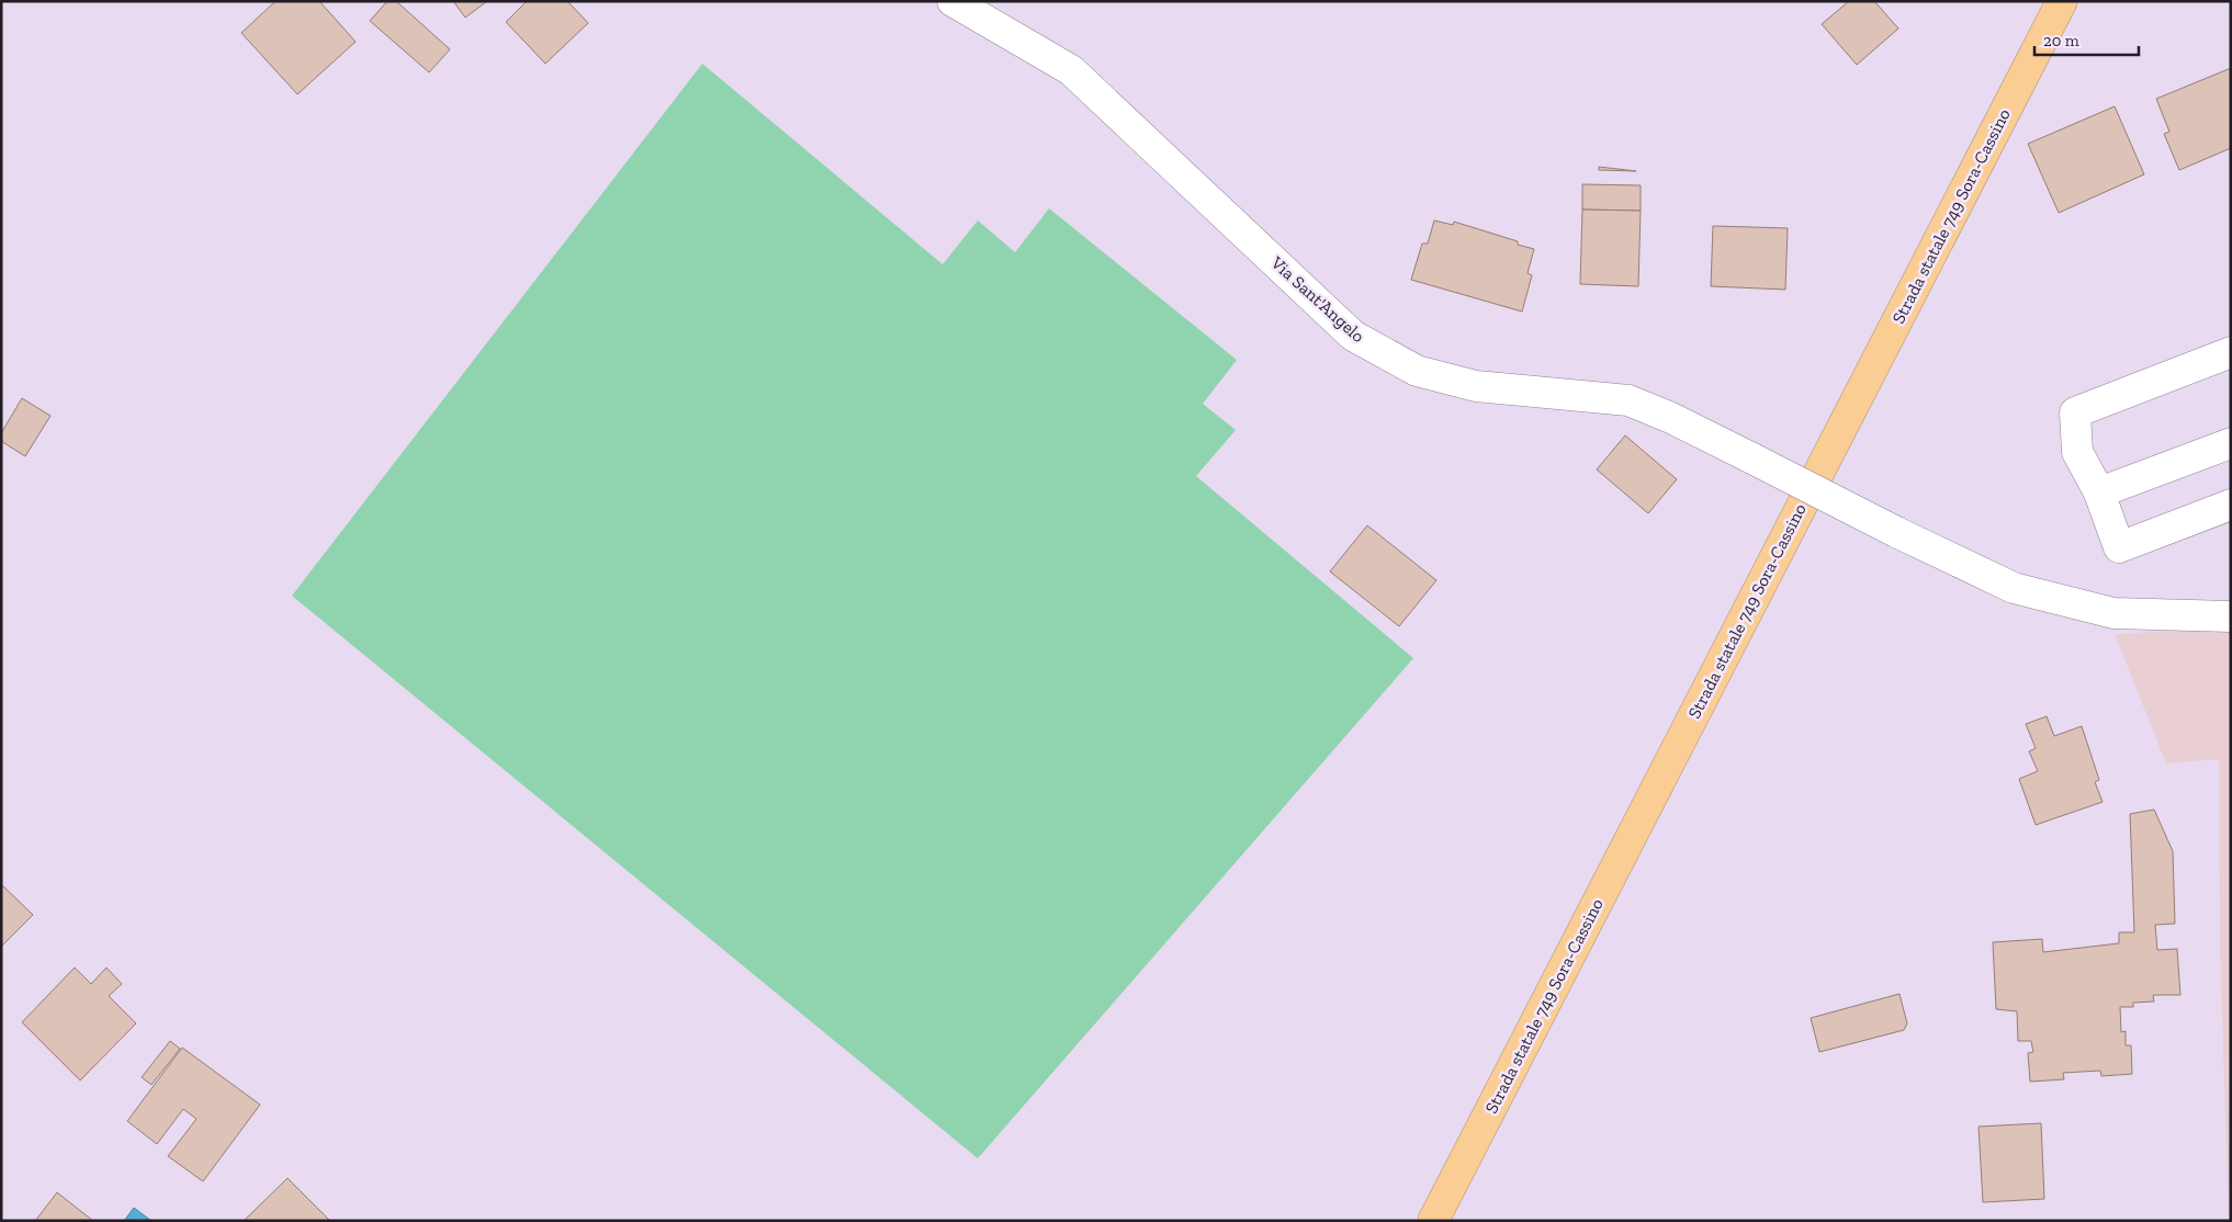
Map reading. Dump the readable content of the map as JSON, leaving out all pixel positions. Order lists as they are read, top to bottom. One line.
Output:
{"streets":{"highway":["Strada statale 749 Sora-Cassino"],"street":["Via Sant'Angelo"]},"scale_bar":"20 m"}
